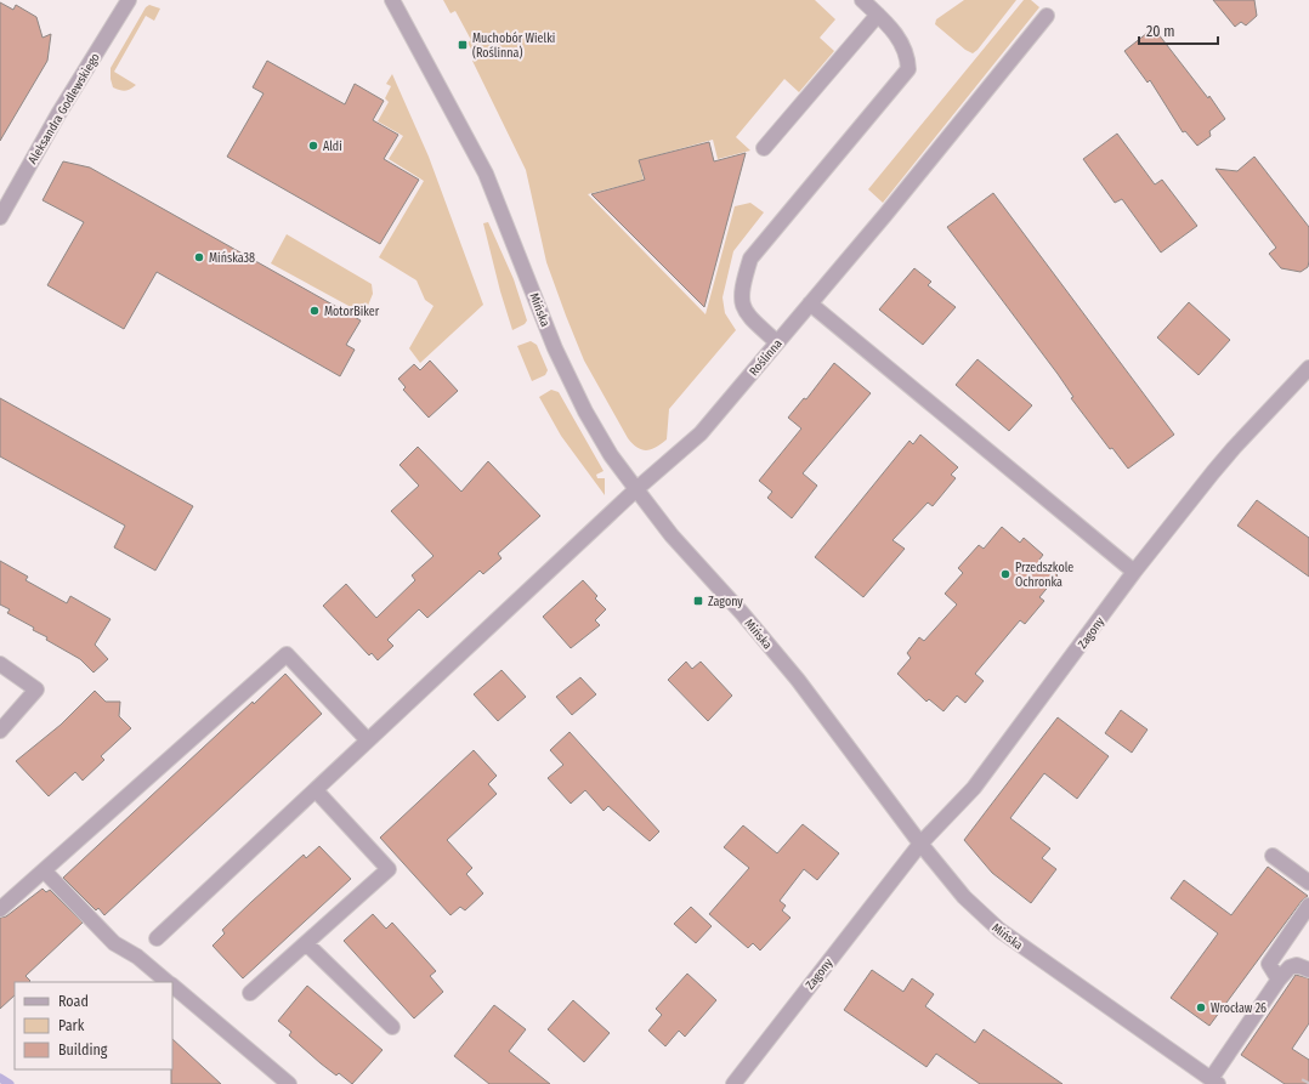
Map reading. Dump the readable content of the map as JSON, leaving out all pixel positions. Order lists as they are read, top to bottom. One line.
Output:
{"streets":{"street":["Aleksandra Godlewskiego","Mińska","Roślinna","Zagony"]},"crossings":[["Mińska","Roślinna"],["Mińska","Zagony"]],"places":{"transit":["Muchobór Wielki (Roślinna)","Zagony"],"other":["Aldi","Mińska38","MotorBiker","Przedszkole Ochronka","Wrocław 26"]},"legend":["Road","Park","Building"],"scale_bar":"20 m"}
